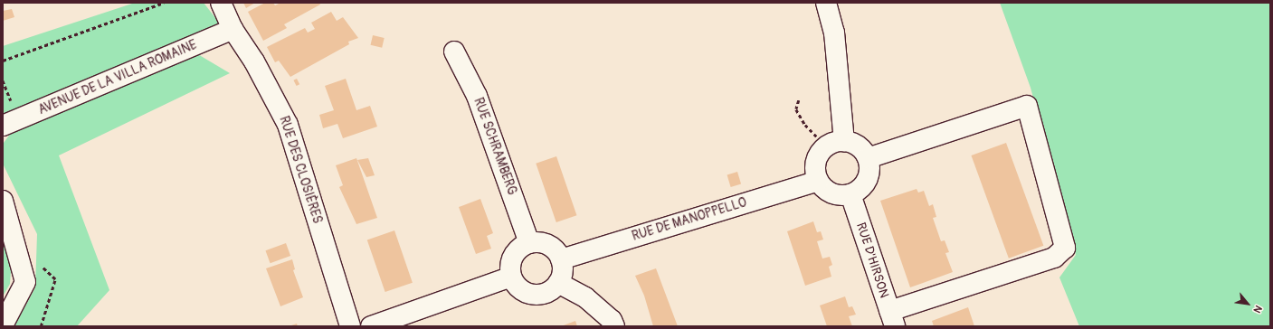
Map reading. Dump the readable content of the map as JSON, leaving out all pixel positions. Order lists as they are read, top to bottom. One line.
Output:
{"streets":{"street":["AVENUE DE LA VILLA ROMAINE","RUE SCHRAMBERG","RUE DES CLOSIÈRES","RUE DE MANOPPELLO","RUE D'HIRSON"]},"crossings":[["AVENUE DE LA VILLA ROMAINE","RUE DES CLOSIÈRES"],["RUE SCHRAMBERG","RUE DE MANOPPELLO"],["RUE DE MANOPPELLO","RUE D'HIRSON"]],"north":"bottom right"}
